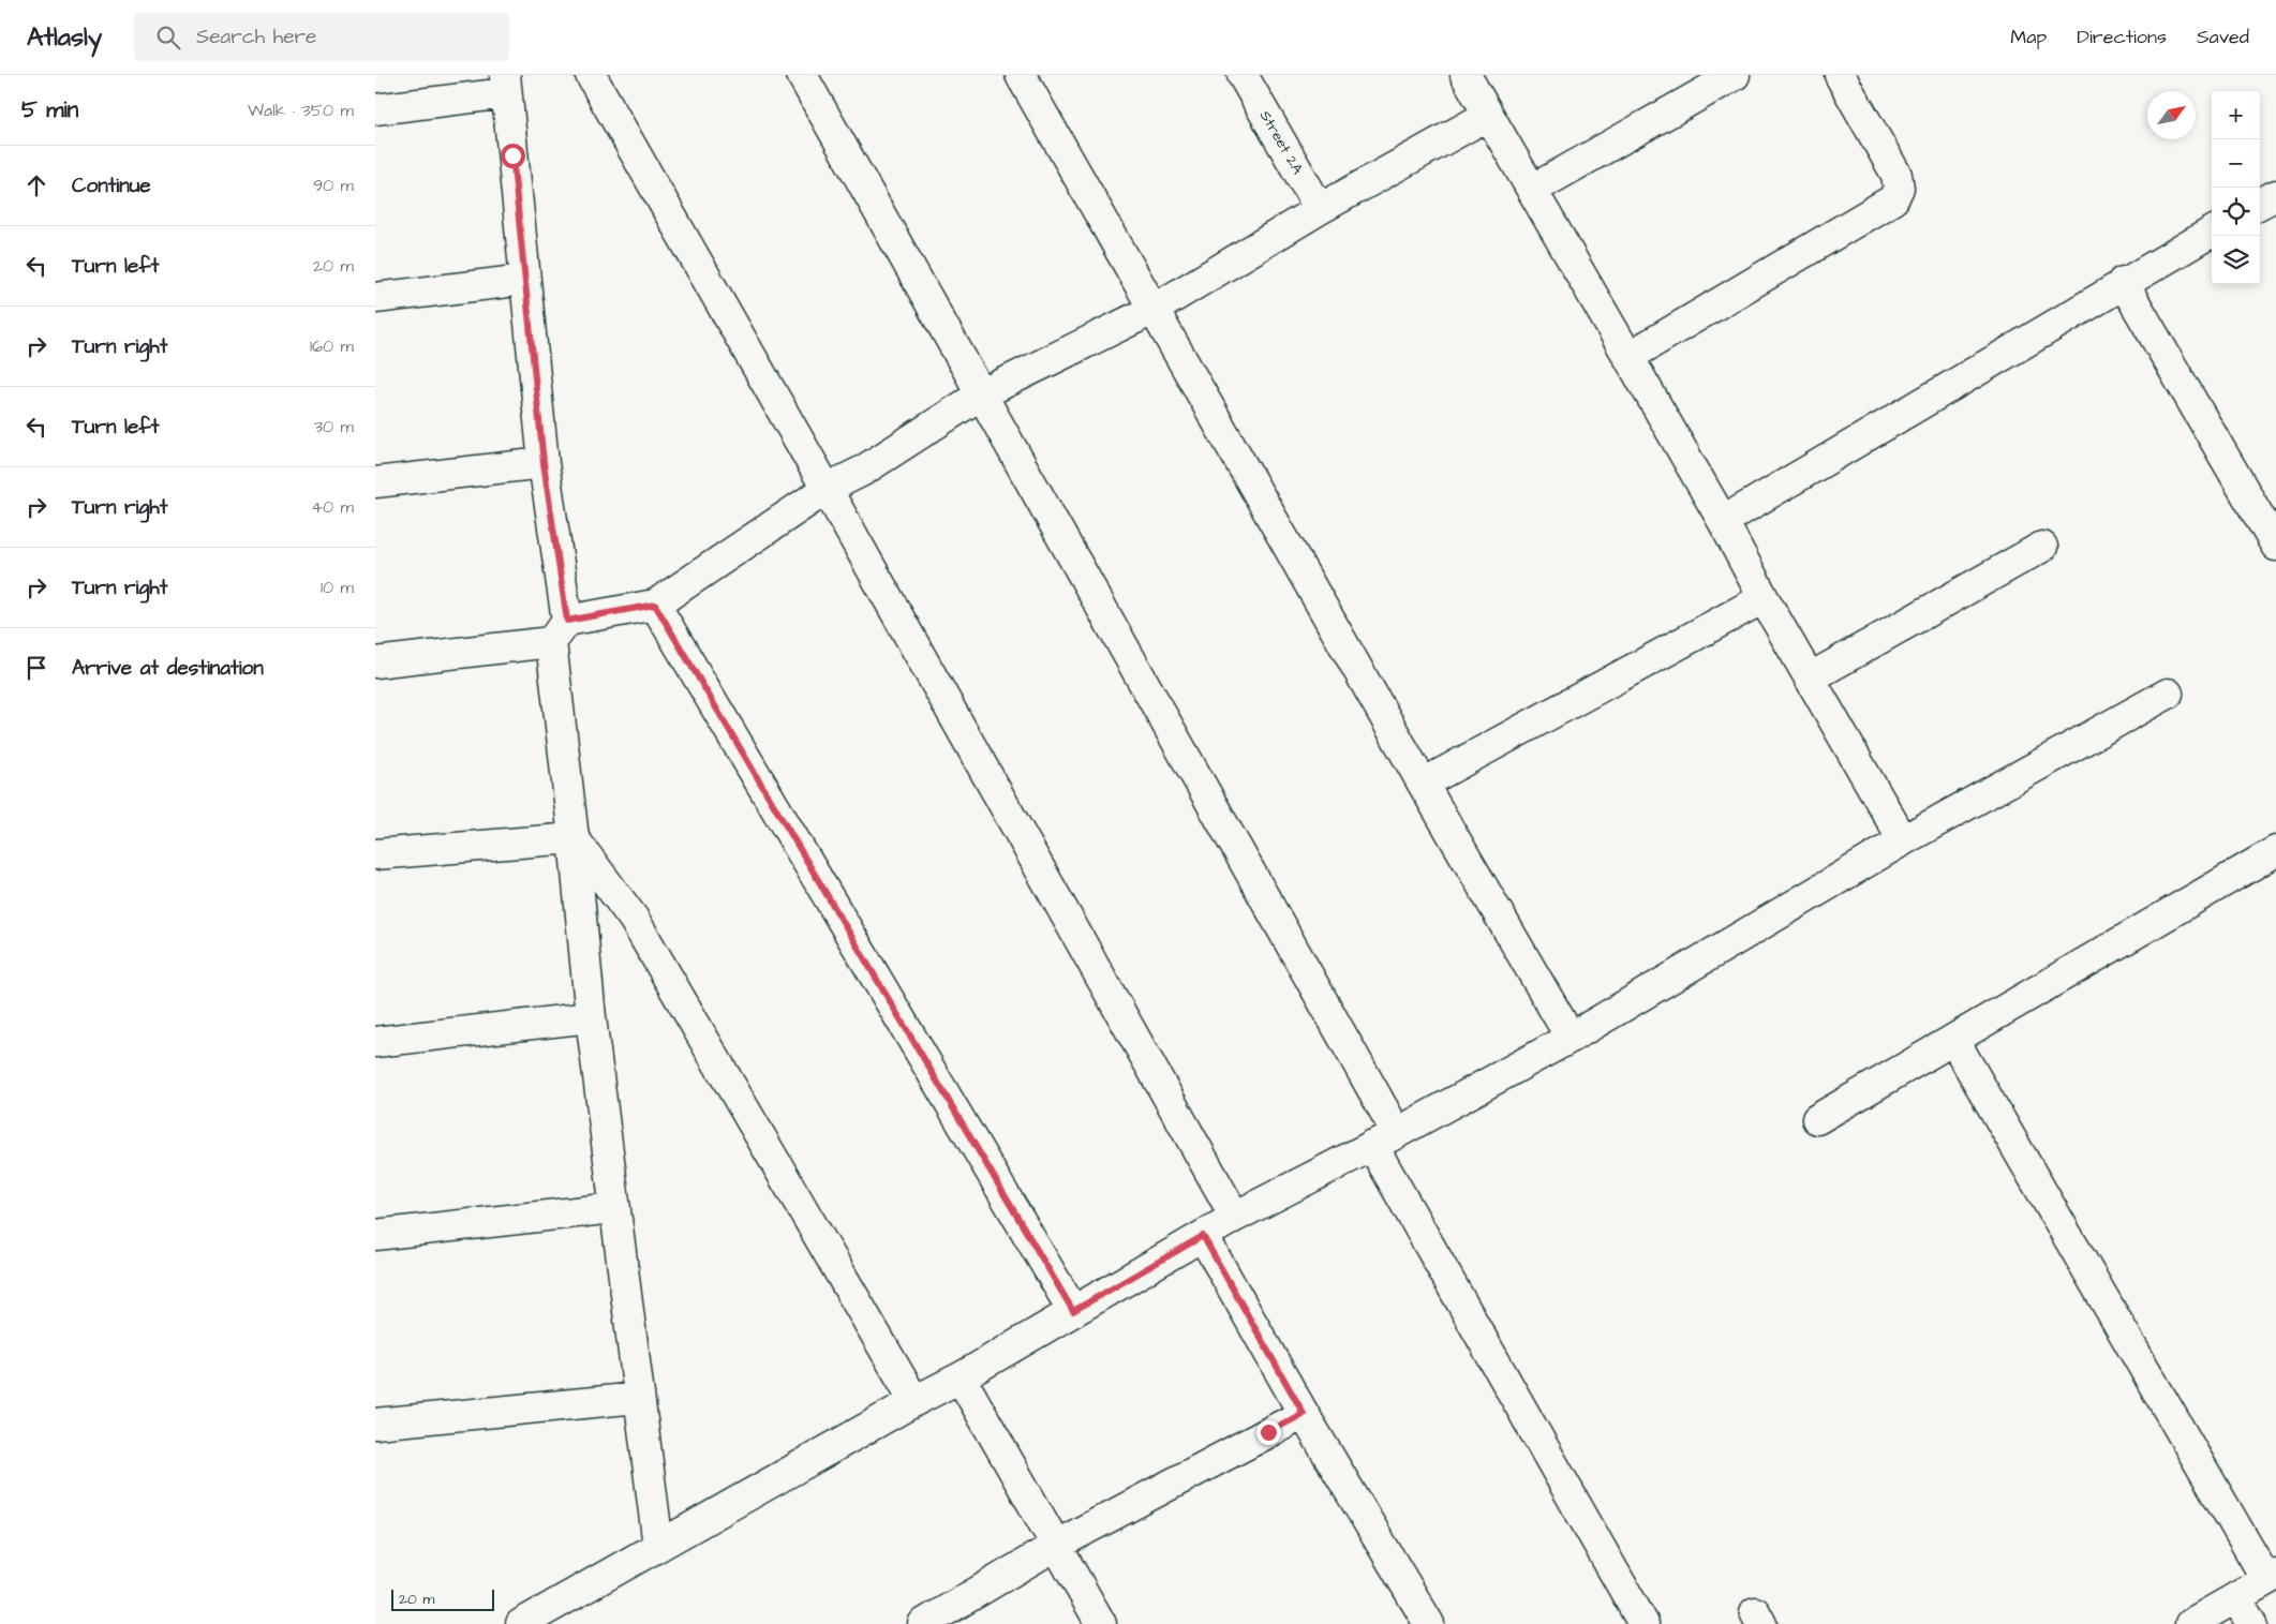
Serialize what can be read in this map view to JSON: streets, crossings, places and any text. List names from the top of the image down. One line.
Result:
{"streets":{"street":["Street 2A"]},"scale_bar":"20 m","north":"top right","page":{"header":"Atlasly","search":"Search here","nav":["Map","Directions","Saved"],"heading":["5 min","Walk · 350 m"],"map_buttons":["+","−"],"list":[["Continue","90 m"],["Turn left","20 m"],["Turn right","160 m"],["Turn left","30 m"],["Turn right","40 m"],["Turn right","10 m"],"Arrive at destination"],"scale":"20 m"}}
